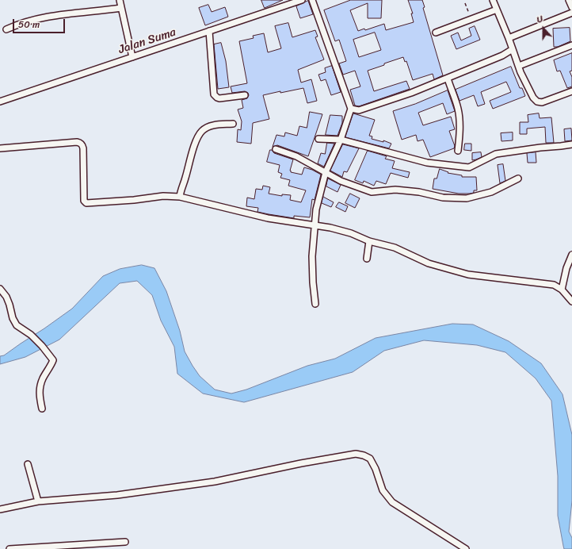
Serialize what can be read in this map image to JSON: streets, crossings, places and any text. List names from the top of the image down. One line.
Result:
{"streets":{"street":["Jalan Suma"]},"scale_bar":"50 m","north":"top"}
